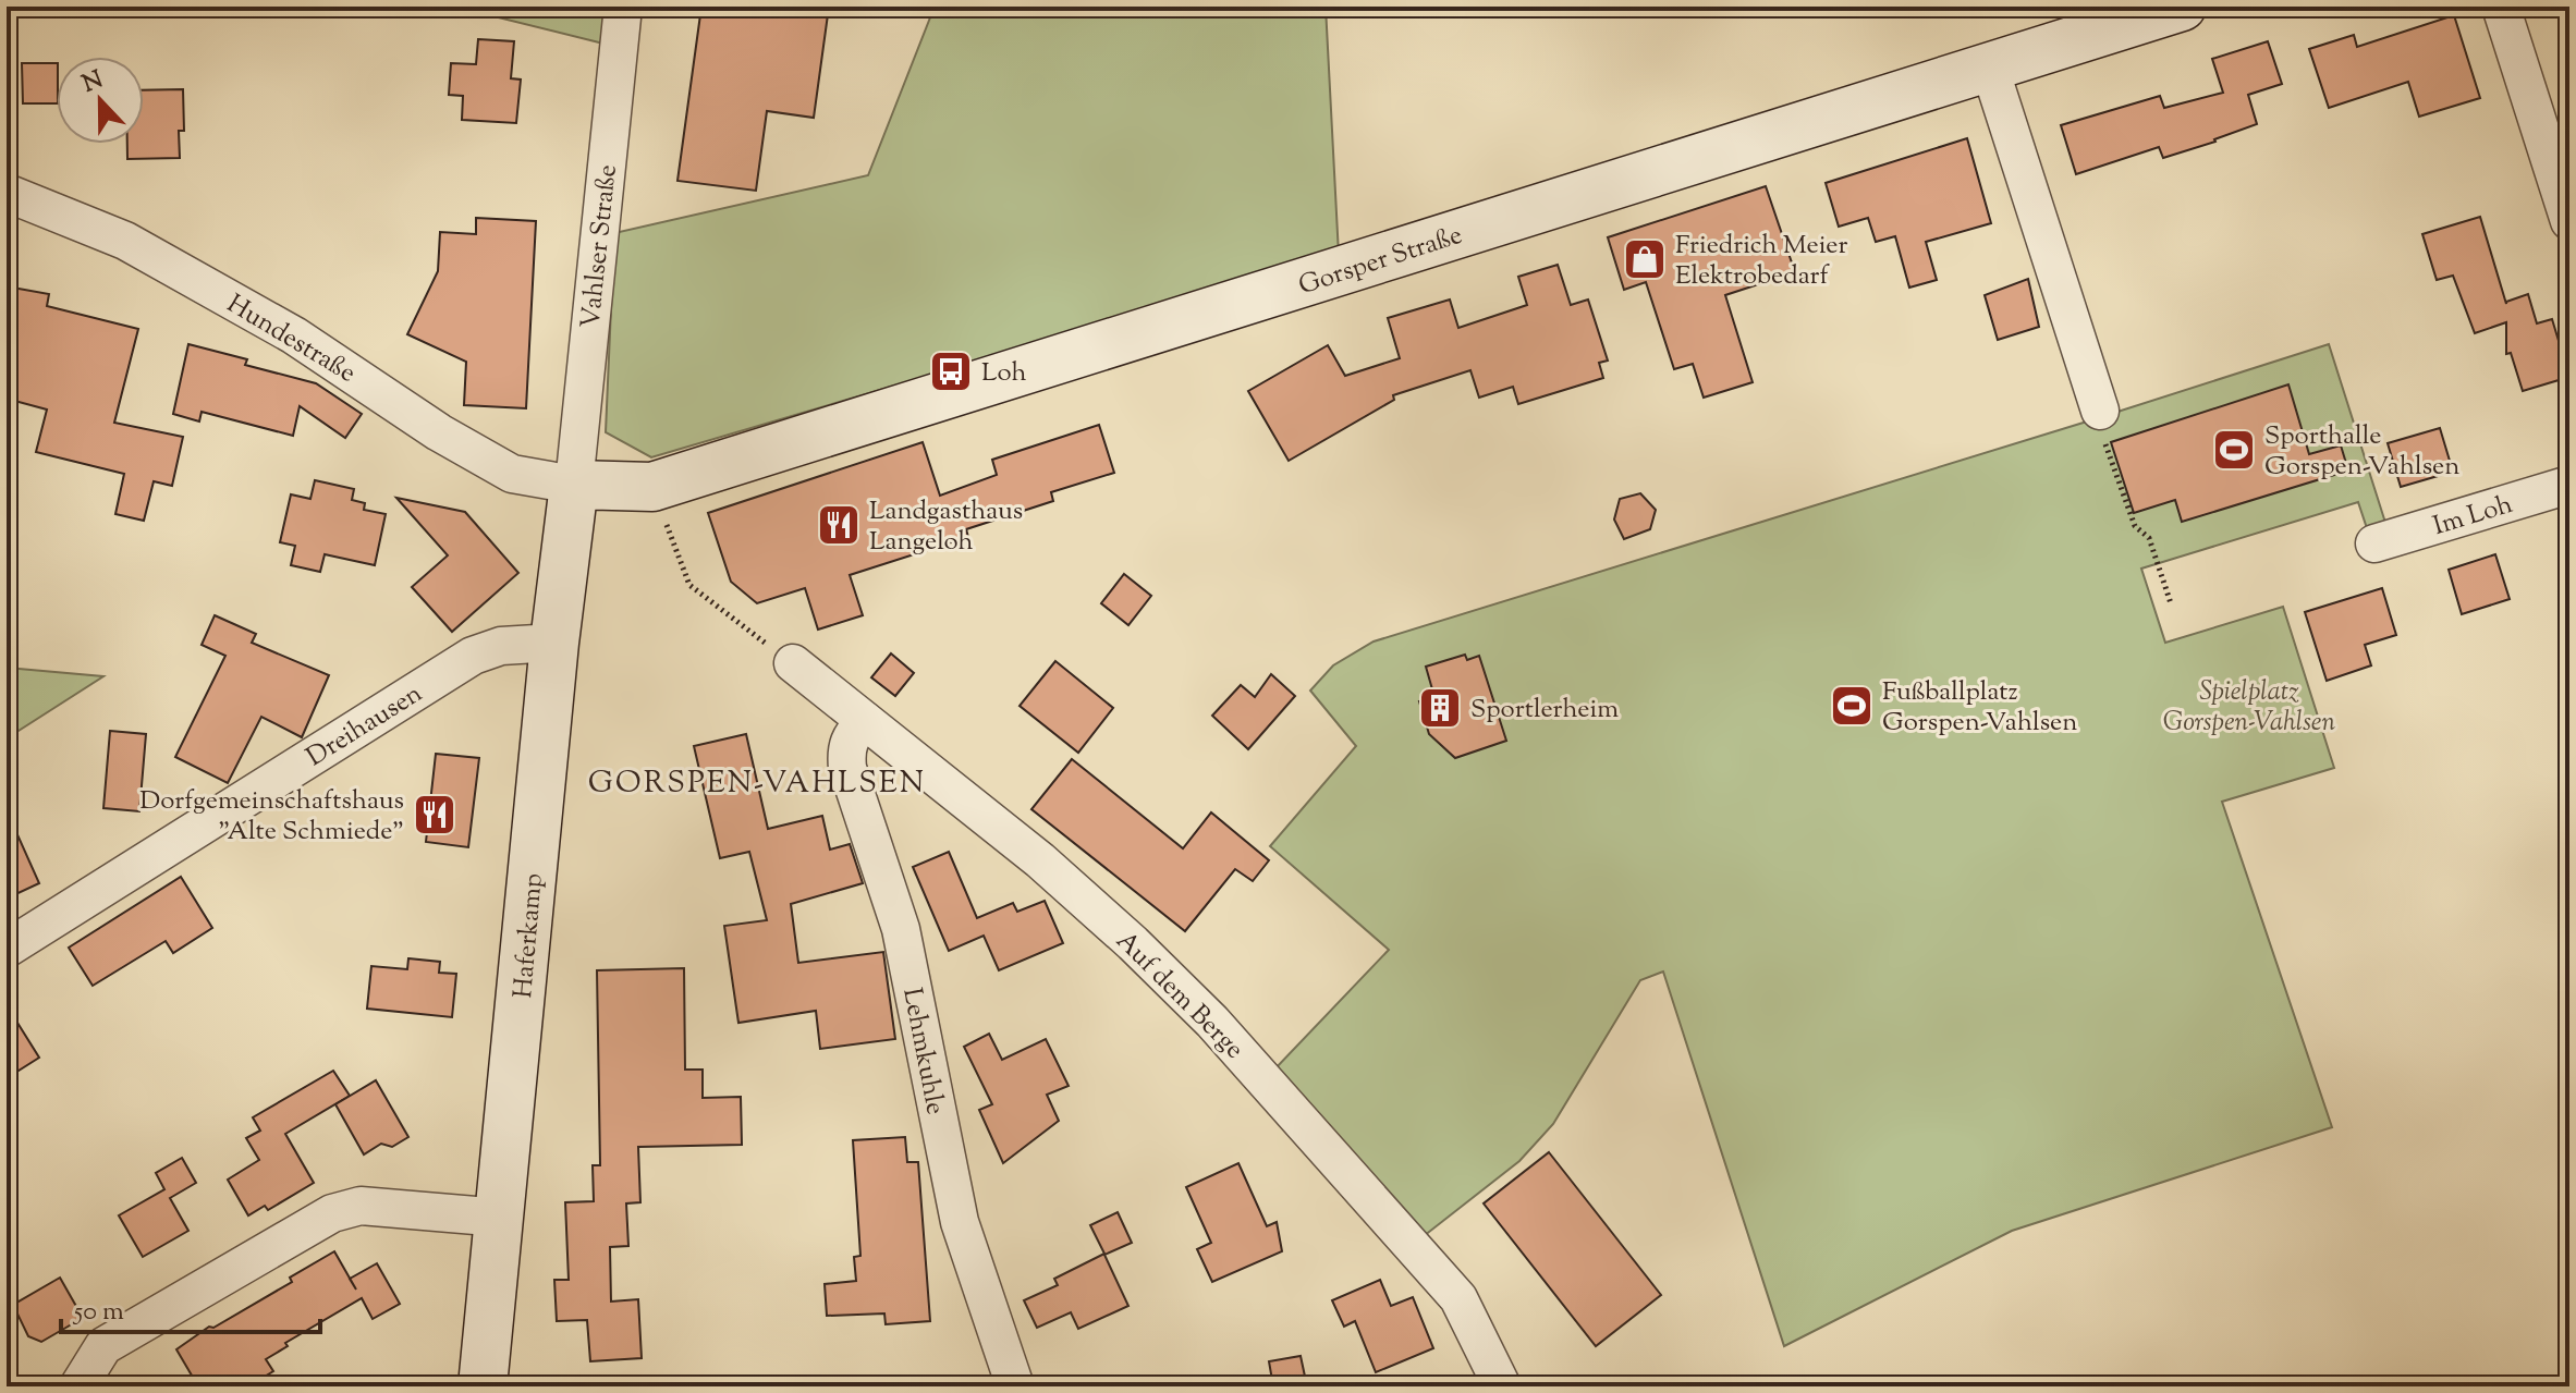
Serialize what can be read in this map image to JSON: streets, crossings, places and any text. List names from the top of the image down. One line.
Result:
{"streets":{"street":["Vahlser Straße","Gorsper Straße","Hundestraße","Im Loh","Dreihausen","Haferkamp","Auf dem Berge","Lehmkuhle"]},"crossings":[["Vahlser Straße","Gorsper Straße"],["Vahlser Straße","Hundestraße"],["Vahlser Straße","Haferkamp"],["Gorsper Straße","Hundestraße"],["Gorsper Straße","Haferkamp"],["Hundestraße","Haferkamp"],["Dreihausen","Haferkamp"],["Auf dem Berge","Lehmkuhle"]],"districts":["GORSPEN-VAHLSEN"],"parks":["Spielplatz Gorspen-Vahlsen"],"places":{"shop":["Friedrich Meier Elektrobedarf"],"bus stop":["Loh"],"sports":["Sporthalle Gorspen-Vahlsen","Fußballplatz Gorspen-Vahlsen"],"restaurant":["Landgasthaus Langeloh","Dorfgemeinschaftshaus \"Alte Schmiede\""],"building":["Sportlerheim"]},"scale_bar":"50 m","north":"top"}
